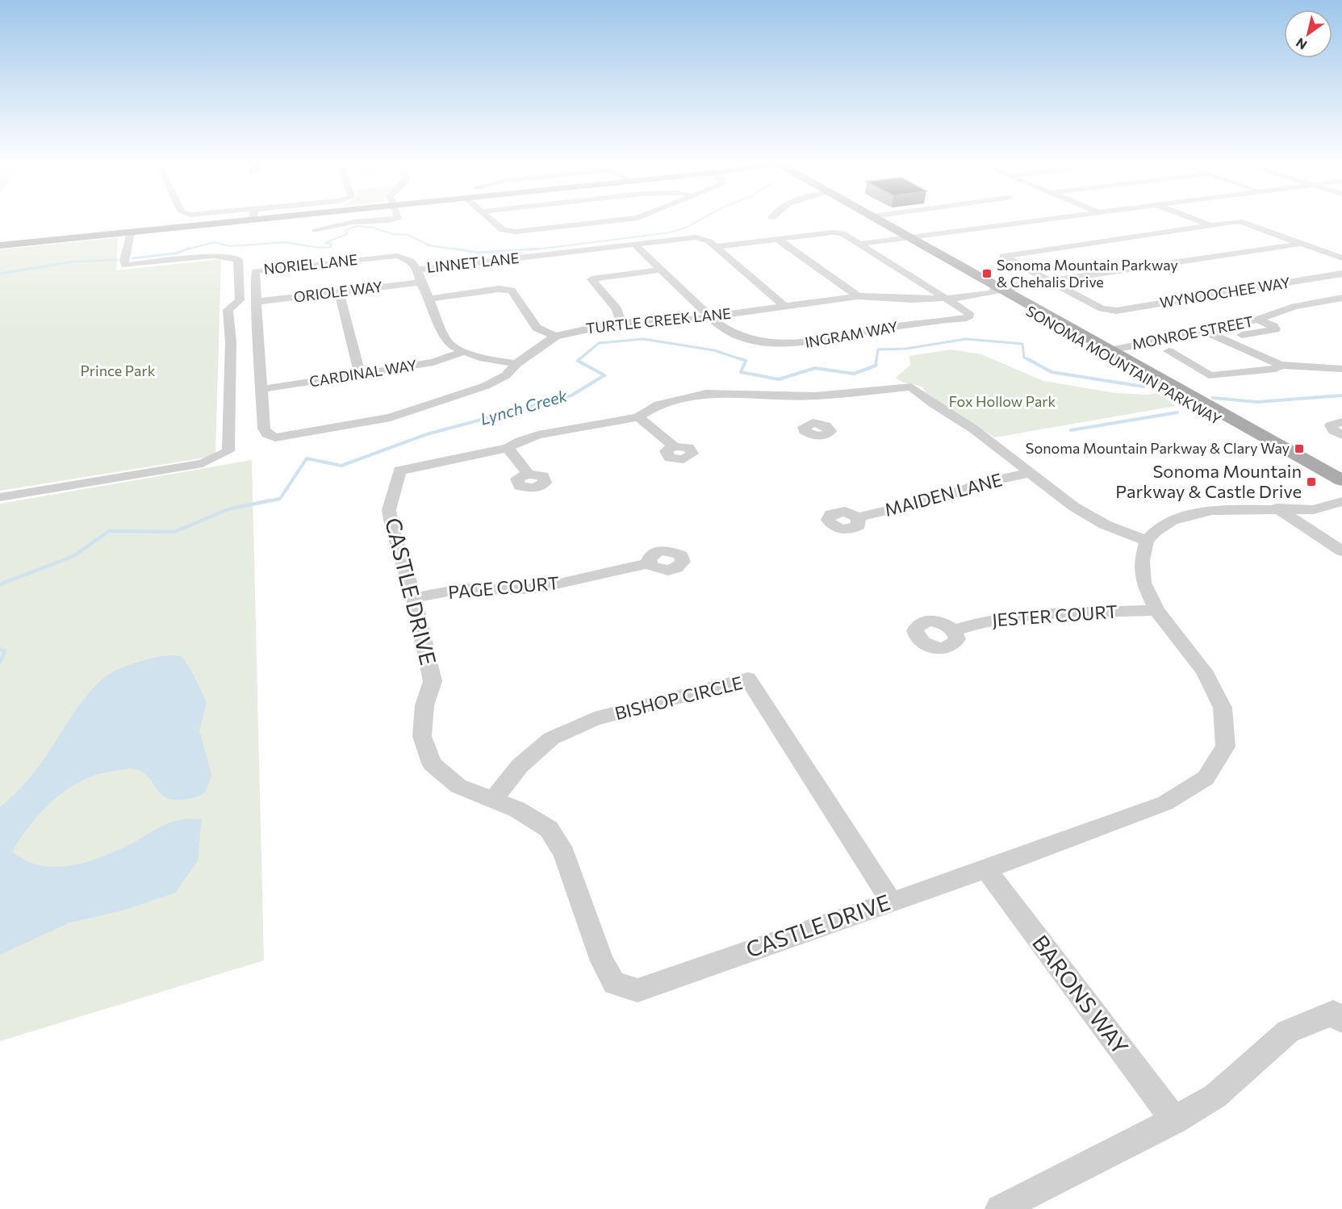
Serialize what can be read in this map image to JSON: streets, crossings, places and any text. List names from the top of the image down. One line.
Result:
{"streets":{"main road":["SONOMA MOUNTAIN PARKWAY"],"street":["LINNET LANE","NORIEL LANE","ORIOLE WAY","WYNOOCHEE WAY","TURTLE CREEK LANE","MONROE STREET","INGRAM WAY","CARDINAL WAY","MAIDEN LANE","PAGE COURT","CASTLE DRIVE","JESTER COURT","BISHOP CIRCLE","BARONS WAY"]},"crossings":[["LINNET LANE","NORIEL LANE"],["NORIEL LANE","ORIOLE WAY"],["NORIEL LANE","TURTLE CREEK LANE"],["NORIEL LANE","CARDINAL WAY"],["WYNOOCHEE WAY","TURTLE CREEK LANE"],["TURTLE CREEK LANE","INGRAM WAY"],["TURTLE CREEK LANE","SONOMA MOUNTAIN PARKWAY"],["TURTLE CREEK LANE","CARDINAL WAY"],["MONROE STREET","SONOMA MOUNTAIN PARKWAY"],["PAGE COURT","CASTLE DRIVE"],["CASTLE DRIVE","JESTER COURT"],["CASTLE DRIVE","BISHOP CIRCLE"],["CASTLE DRIVE","BARONS WAY"]],"water":["Lynch Creek"],"parks":["Prince Park","Fox Hollow Park"],"places":{"transit":["Sonoma Mountain Parkway & Chehalis Drive","Sonoma Mountain Parkway & Clary Way","Sonoma Mountain Parkway & Castle Drive"]},"north":"bottom left"}
